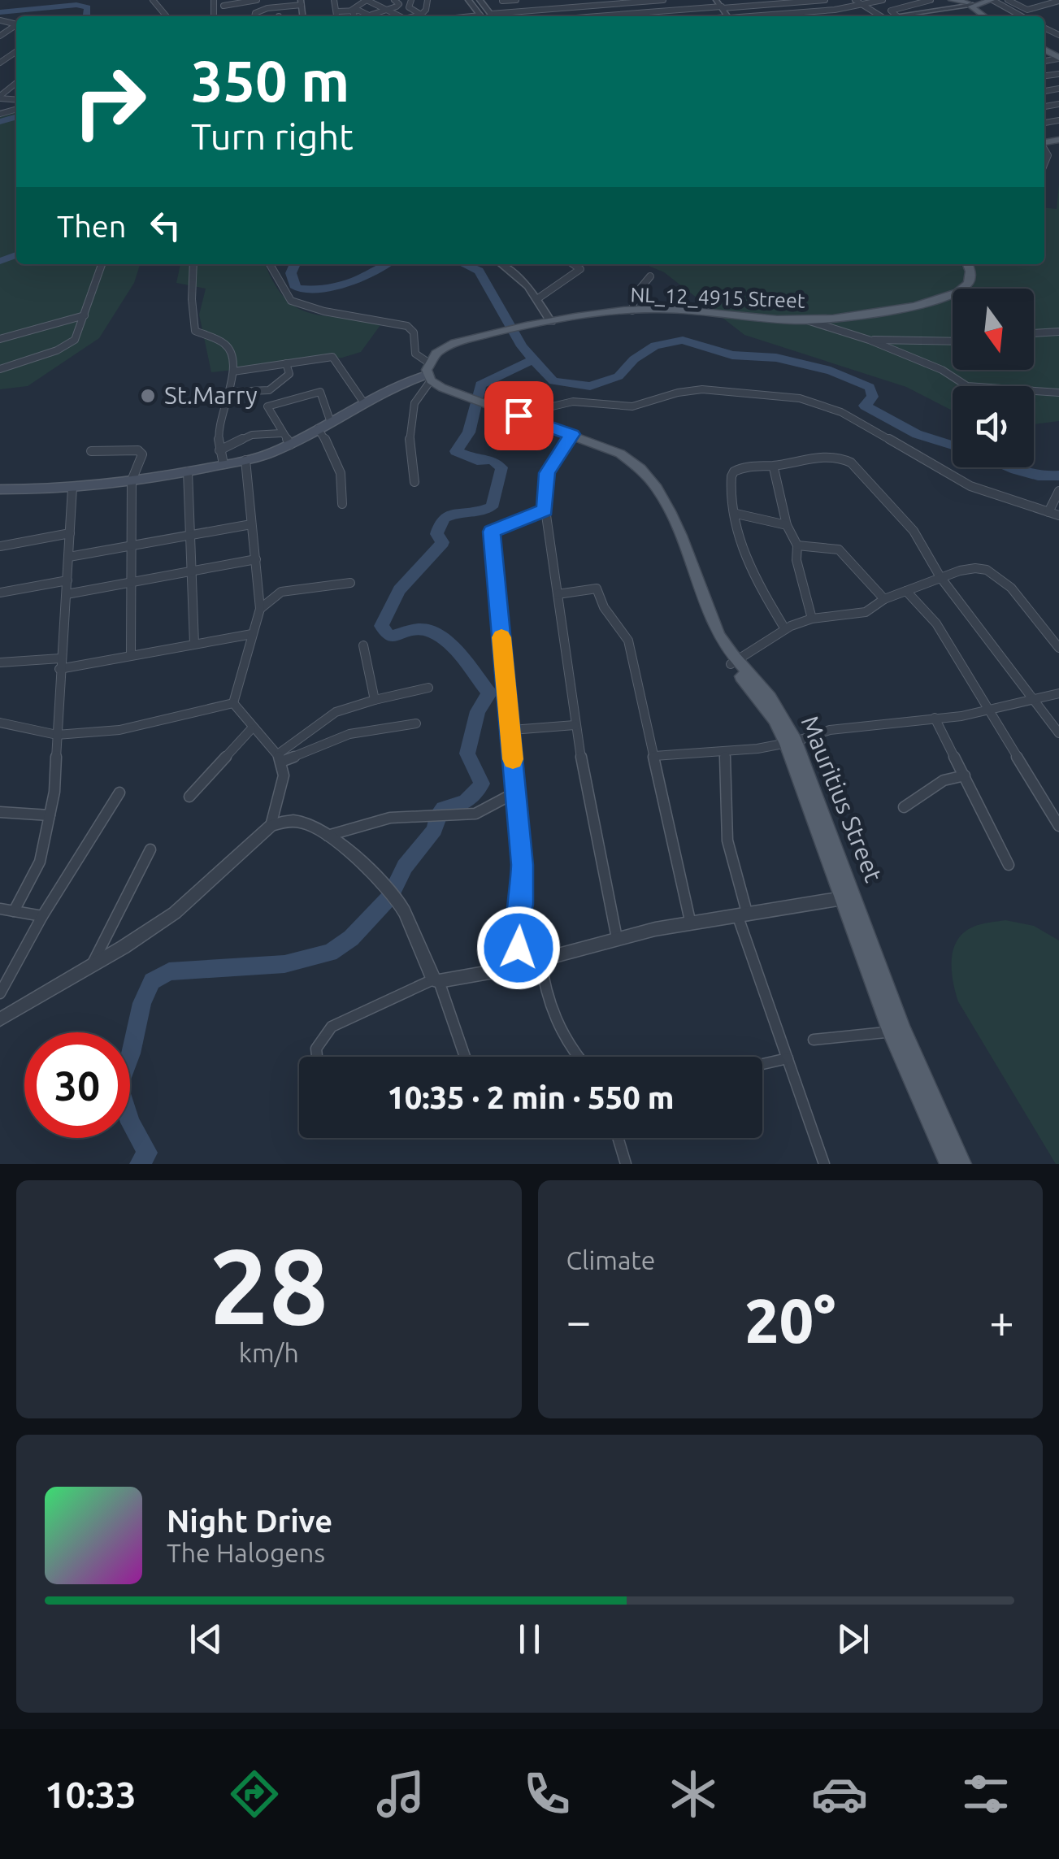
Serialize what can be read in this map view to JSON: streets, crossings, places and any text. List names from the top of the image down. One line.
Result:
{"streets":{"main road":["NL_12_4915 Street","Mauritius Street"]},"crossings":[["NL_12_4915 Street","Mauritius Street"]],"places":["St.Marry"],"north":"bottom","page":{"turn":["350 m","Turn right"],"then":"Then","limit":"30","trip":"10:35 · 2 min · 550 m","tile":[["28","km/h"],"Climate"],"heat":["−","20°","+"],"song":["Night Drive","The Halogens"],"tabs":"10:33"}}
